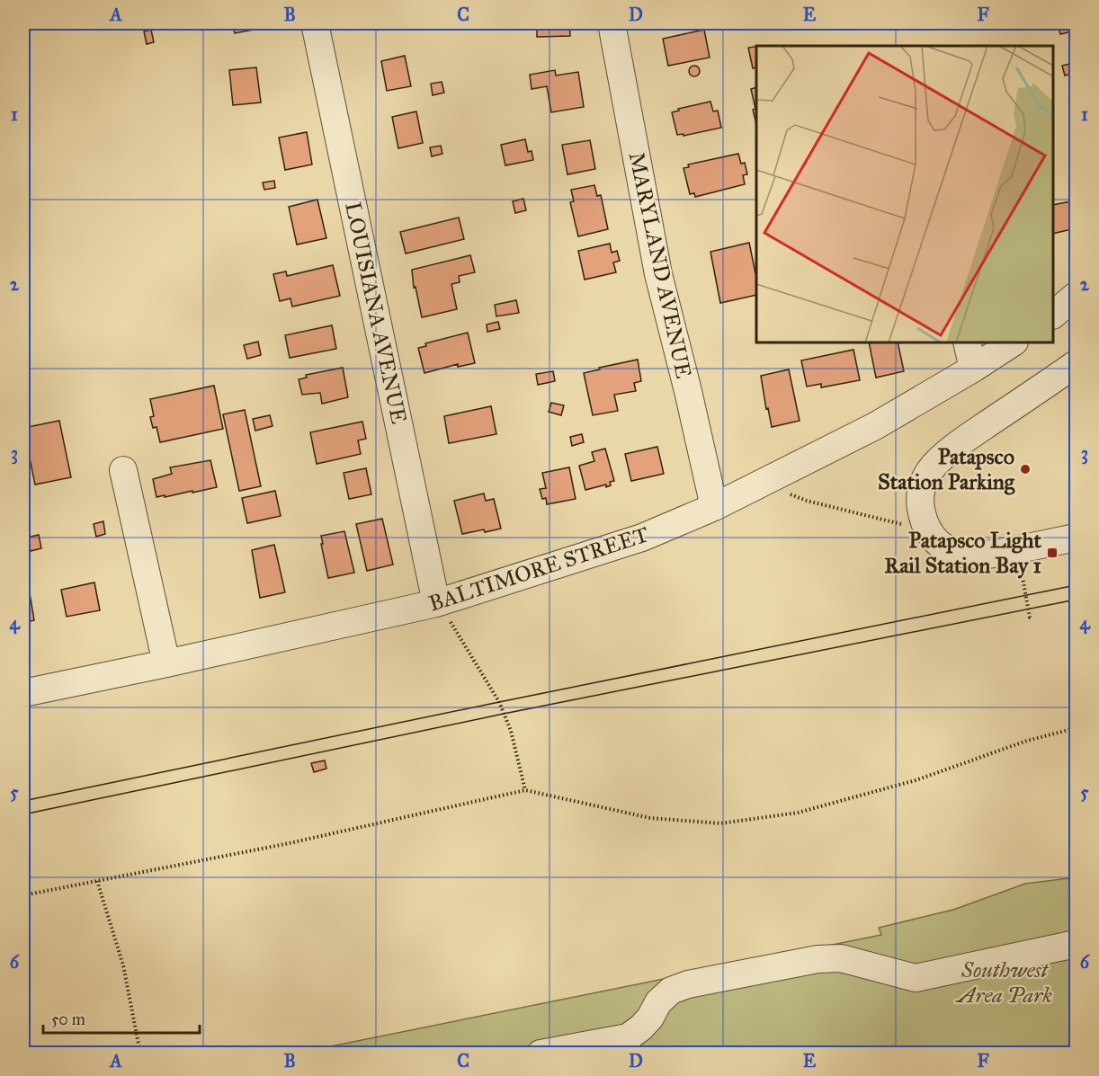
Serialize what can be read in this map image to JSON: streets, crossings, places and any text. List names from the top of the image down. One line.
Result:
{"streets":{"street":["MARYLAND AVENUE","LOUISIANA AVENUE","BALTIMORE STREET"]},"crossings":[["MARYLAND AVENUE","BALTIMORE STREET"],["LOUISIANA AVENUE","BALTIMORE STREET"]],"parks":["Southwest Area Park"],"places":{"other":["Patapsco Station Parking"],"transit":["Patapsco Light Rail Station Bay 1"]},"scale_bar":"50 m","grid":{"columns":["A","B","C","D","E","F"],"rows":["1","2","3","4","5","6"]}}
